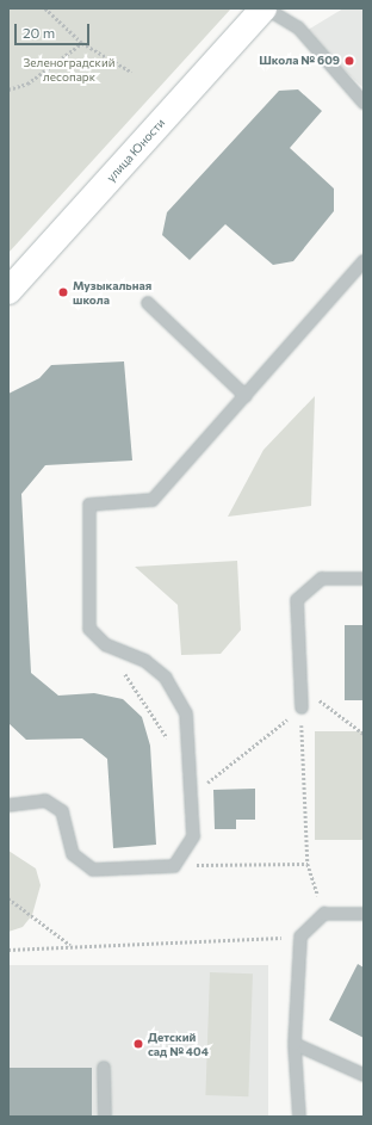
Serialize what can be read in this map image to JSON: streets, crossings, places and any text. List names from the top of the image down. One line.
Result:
{"streets":{"street":["улица Юности"]},"parks":["Зеленоградский лесопарк"],"places":["Школа № 609","Музыкальная школа","Детский сад № 404"],"scale_bar":"20 m"}
